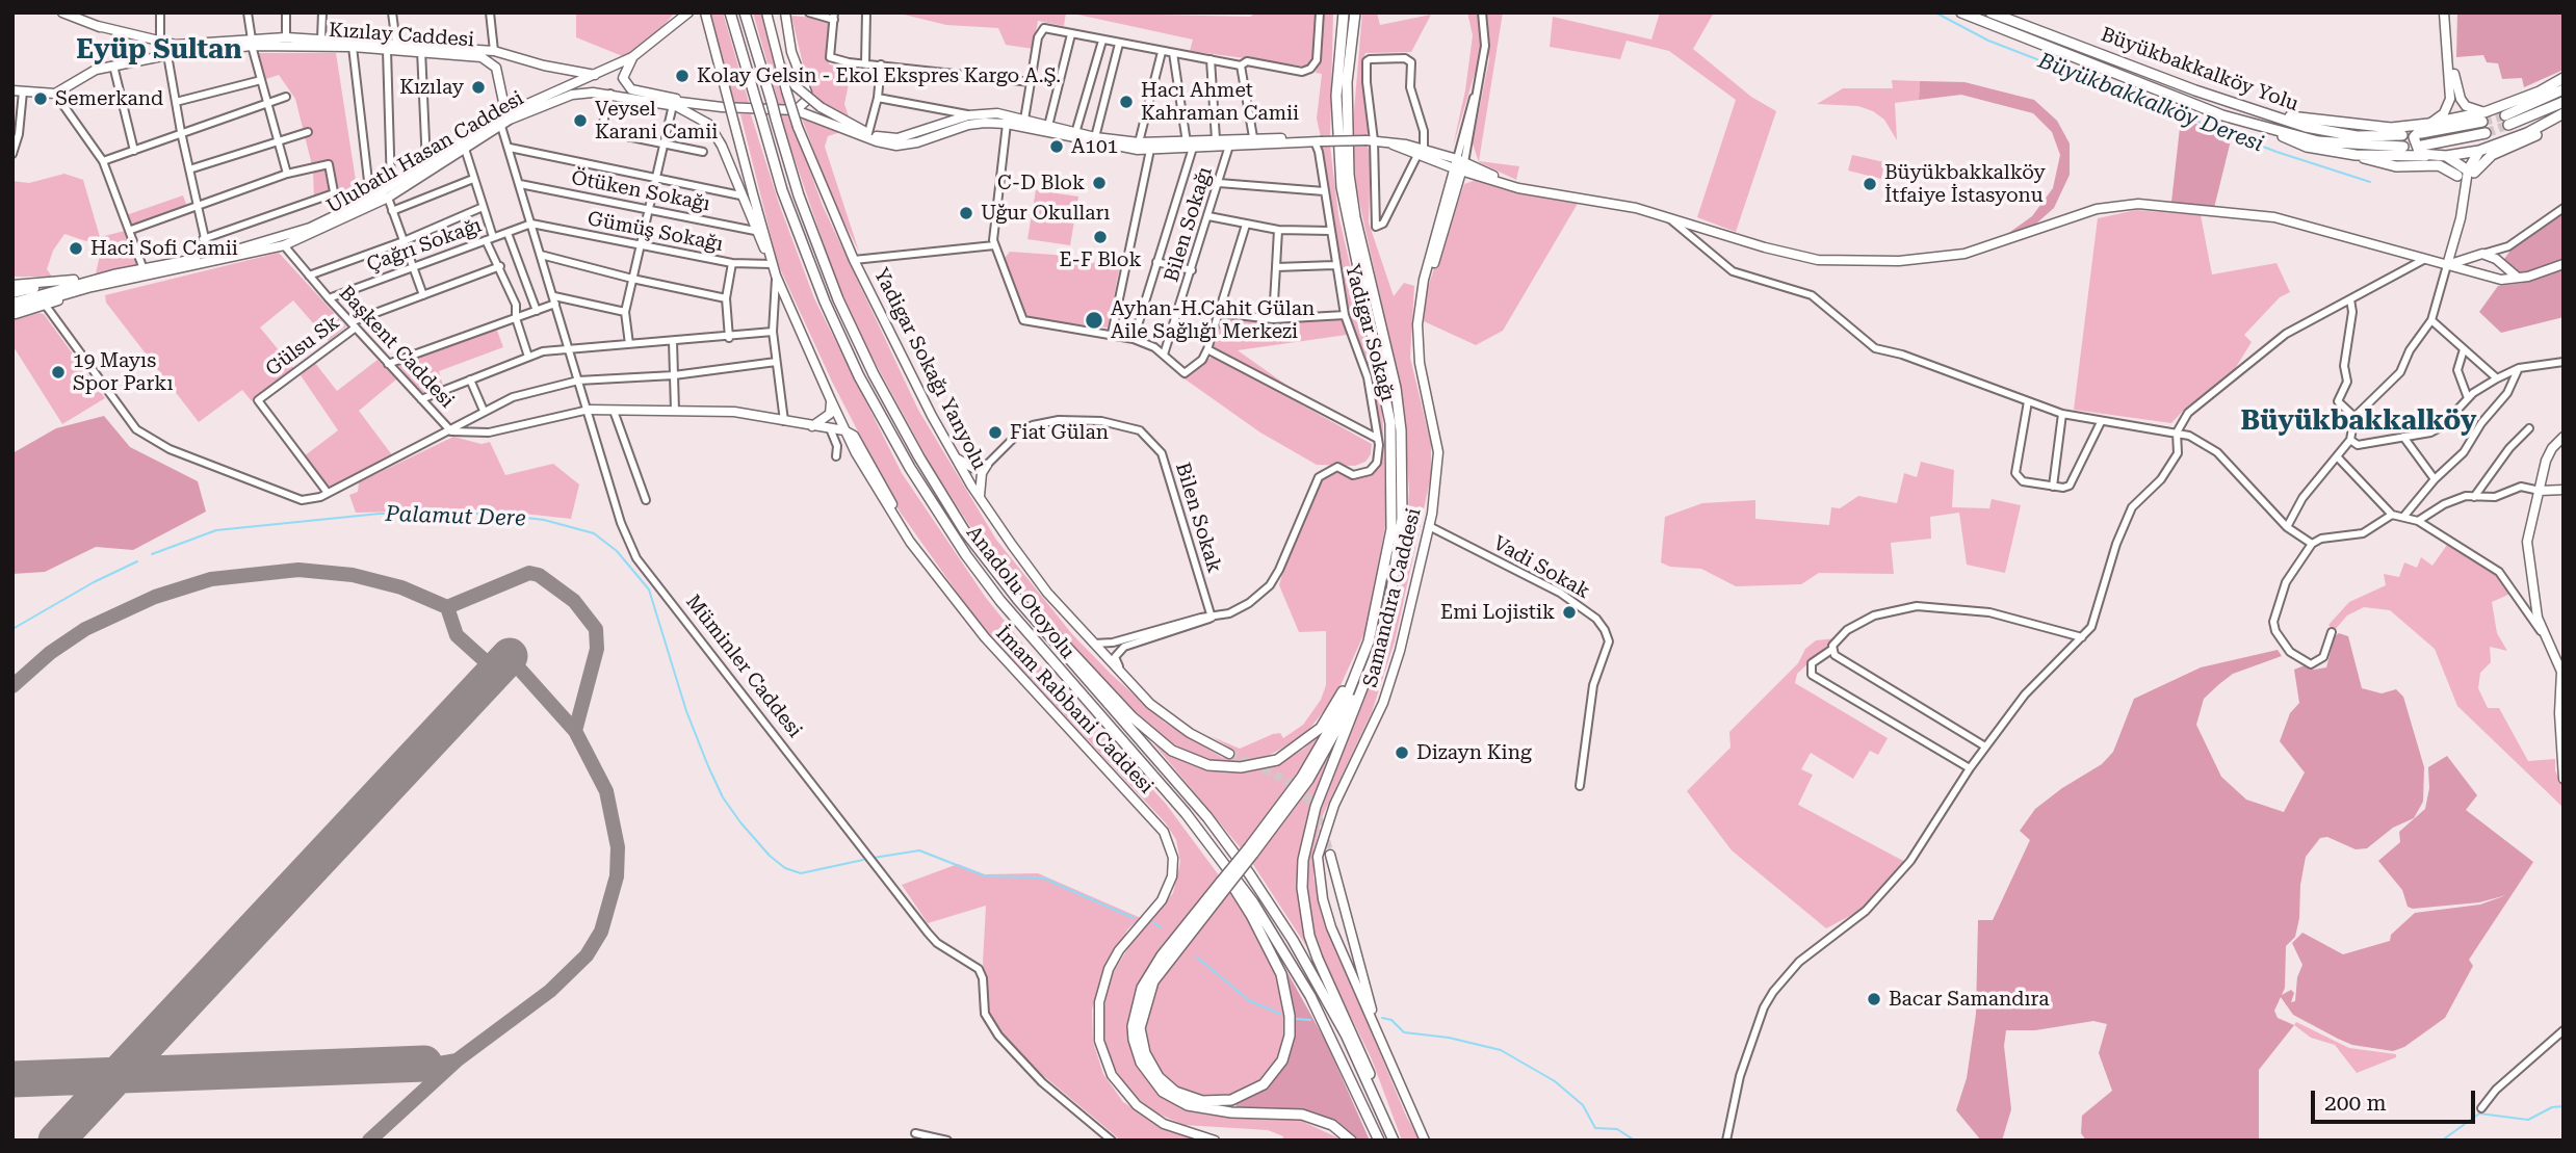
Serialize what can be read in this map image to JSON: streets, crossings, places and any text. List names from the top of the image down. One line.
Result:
{"streets":{"highway":["Büyükbakkalköy Yolu","Anadolu Otoyolu"],"main road":["Kızılay Caddesi","Ulubatlı Hasan Caddesi","Yadigar Sokağı Yanyolu","Samandıra Caddesi","İmam Rabbani Caddesi"],"street":["Ötüken Sokağı","Bilen Sokağı","Gümüş Sokağı","Çağrı Sokağı","Yadigar Sokağı","Gülsu Sk","Başkent Caddesi","Bilen Sokak","Vadi Sokak","Müminler Caddesi"]},"crossings":[["Kızılay Caddesi","Ulubatlı Hasan Caddesi"],["Kızılay Caddesi","Müminler Caddesi"],["Ulubatlı Hasan Caddesi","Başkent Caddesi"],["Ulubatlı Hasan Caddesi","Müminler Caddesi"],["Ötüken Sokağı","Müminler Caddesi"],["Gümüş Sokağı","Çağrı Sokağı"],["Gümüş Sokağı","Müminler Caddesi"],["Çağrı Sokağı","Başkent Caddesi"],["Çağrı Sokağı","Müminler Caddesi"],["Yadigar Sokağı","Yadigar Sokağı Yanyolu"],["Yadigar Sokağı","Bilen Sokak"],["Gülsu Sk","Başkent Caddesi"],["Başkent Caddesi","Müminler Caddesi"],["Vadi Sokak","Samandıra Caddesi"]],"districts":["Eyüp Sultan","Büyükbakkalköy"],"water":["Büyükbakkalköy Deresi","Palamut Dere"],"places":["Kolay Gelsin - Ekol Ekspres Kargo A.Ş.","Kızılay","Semerkand","Hacı Ahmet Kahraman Camii","Veysel Karani Camii","A101","C-D Blok","Büyükbakkalköy İtfaiye İstasyonu","Uğur Okulları","E-F Blok","Haci Sofi Camii","Ayhan-H.Cahit Gülan Aile Sağlığı Merkezi","19 Mayıs Spor Parkı","Fiat Gülan","Emi Lojistik","Dizayn King","Bacar Samandıra"],"scale_bar":"200 m"}
